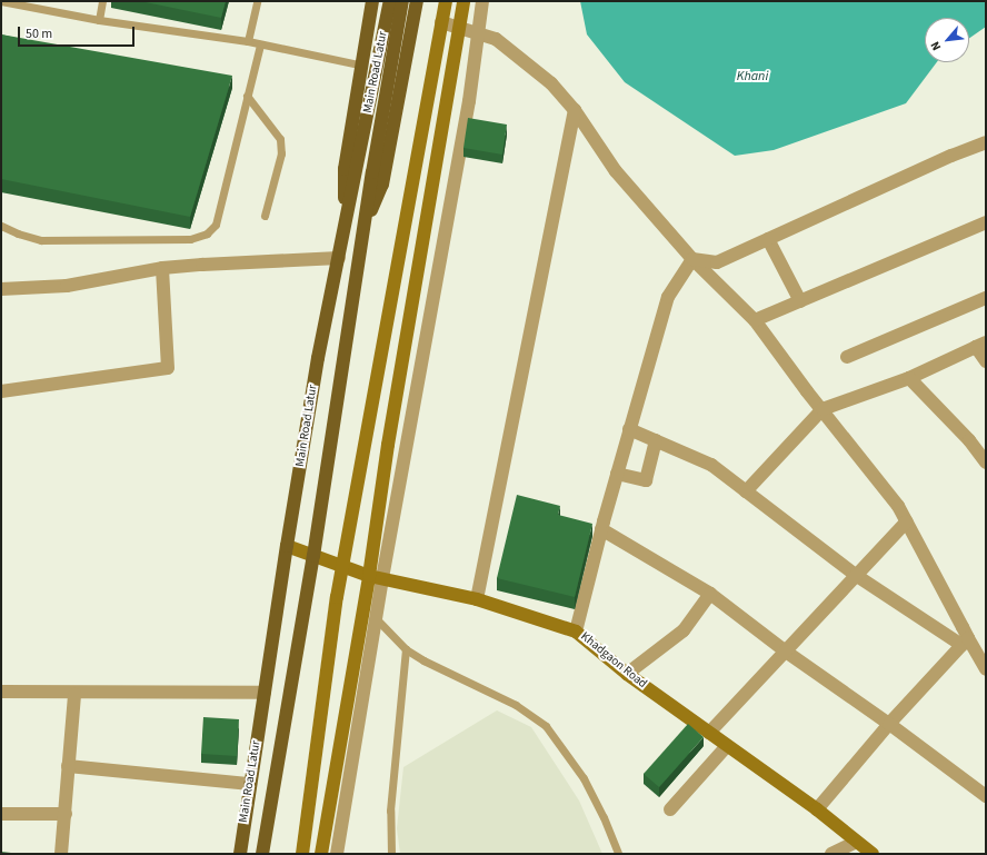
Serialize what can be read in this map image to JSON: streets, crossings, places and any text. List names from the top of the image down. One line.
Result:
{"streets":{"main road":["Main Road Latur"],"street":["Khadgaon Road"]},"crossings":[["Main Road Latur","Khadgaon Road"]],"water":["Khani"],"scale_bar":"50 m","north":"bottom left"}
